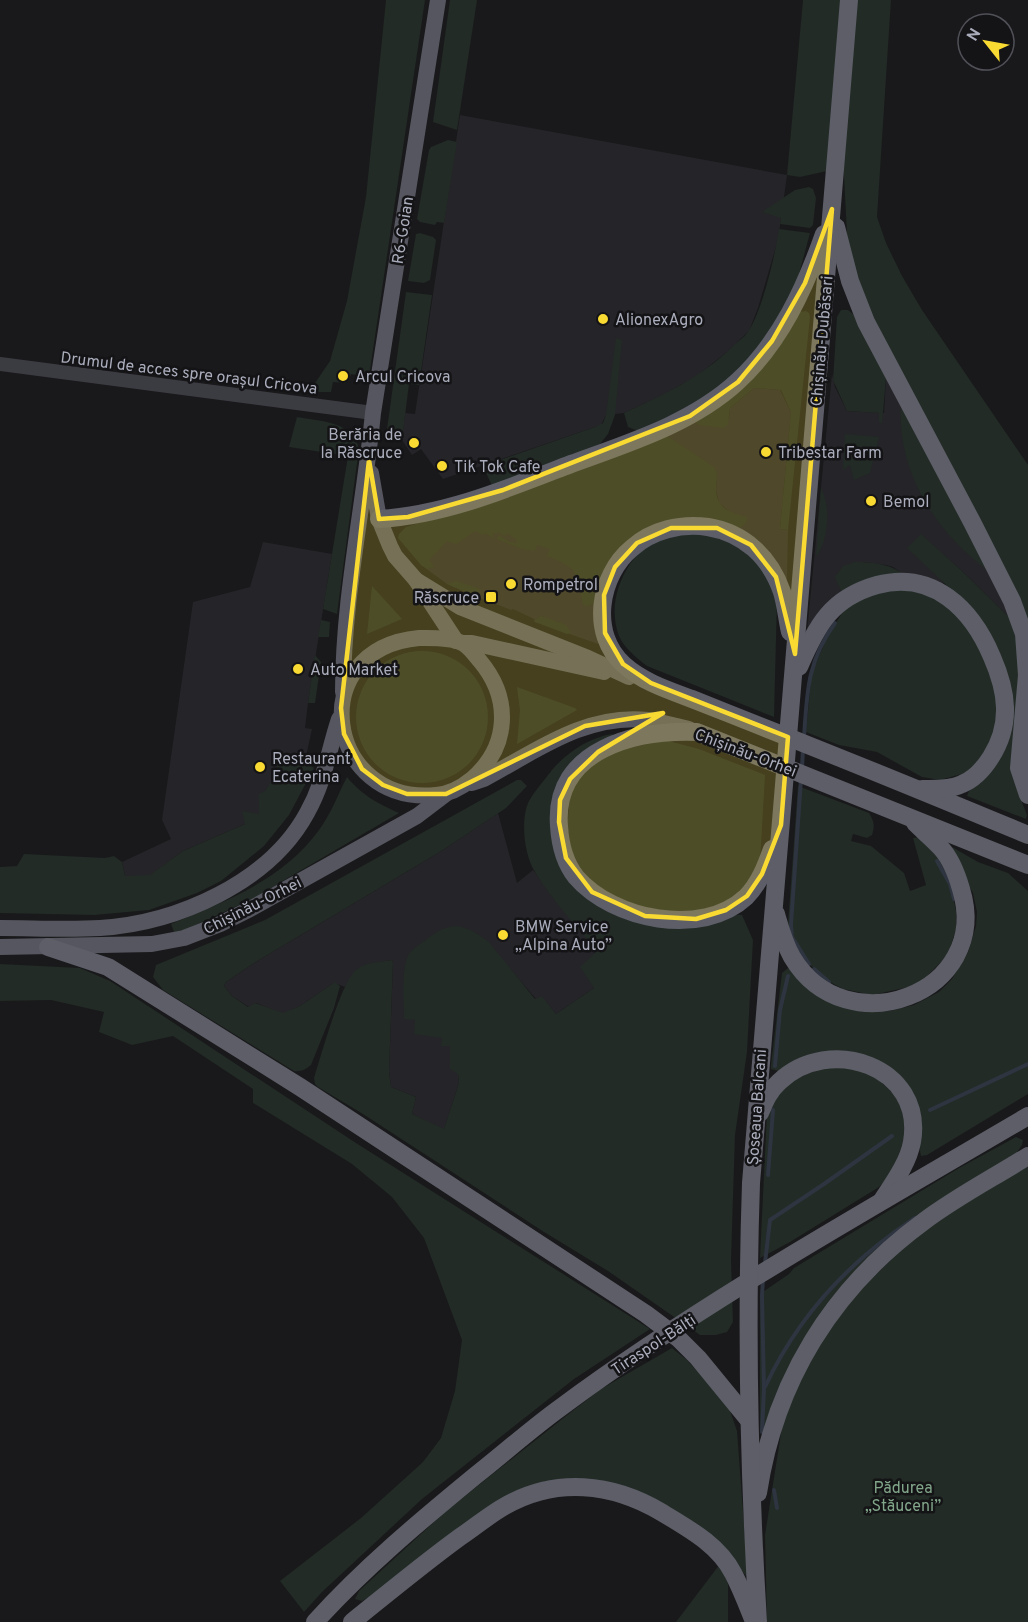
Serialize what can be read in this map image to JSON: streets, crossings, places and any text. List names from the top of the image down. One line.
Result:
{"streets":{"highway":["Chișinău-Dubăsari","Chișinău-Orhei","Șoseaua Balcani","Tiraspol-Bălți"],"main road":["R6-Goian"],"street":["Drumul de acces spre orașul Cricova"]},"crossings":[["R6-Goian","Drumul de acces spre orașul Cricova"],["R6-Goian","Chișinău-Orhei"],["Chișinău-Dubăsari","Șoseaua Balcani"]],"parks":["Pădurea „Stăuceni”"],"places":{"other":["AlionexAgro","Arcul Cricova","Berăria de la Răscruce","Tribestar Farm","Tik Tok Cafe","Bemol","Rompetrol","Auto Market","Restaurant Ecaterina","BMW Service „Alpina Auto”"],"transit":["Răscruce"]},"north":"top left"}
